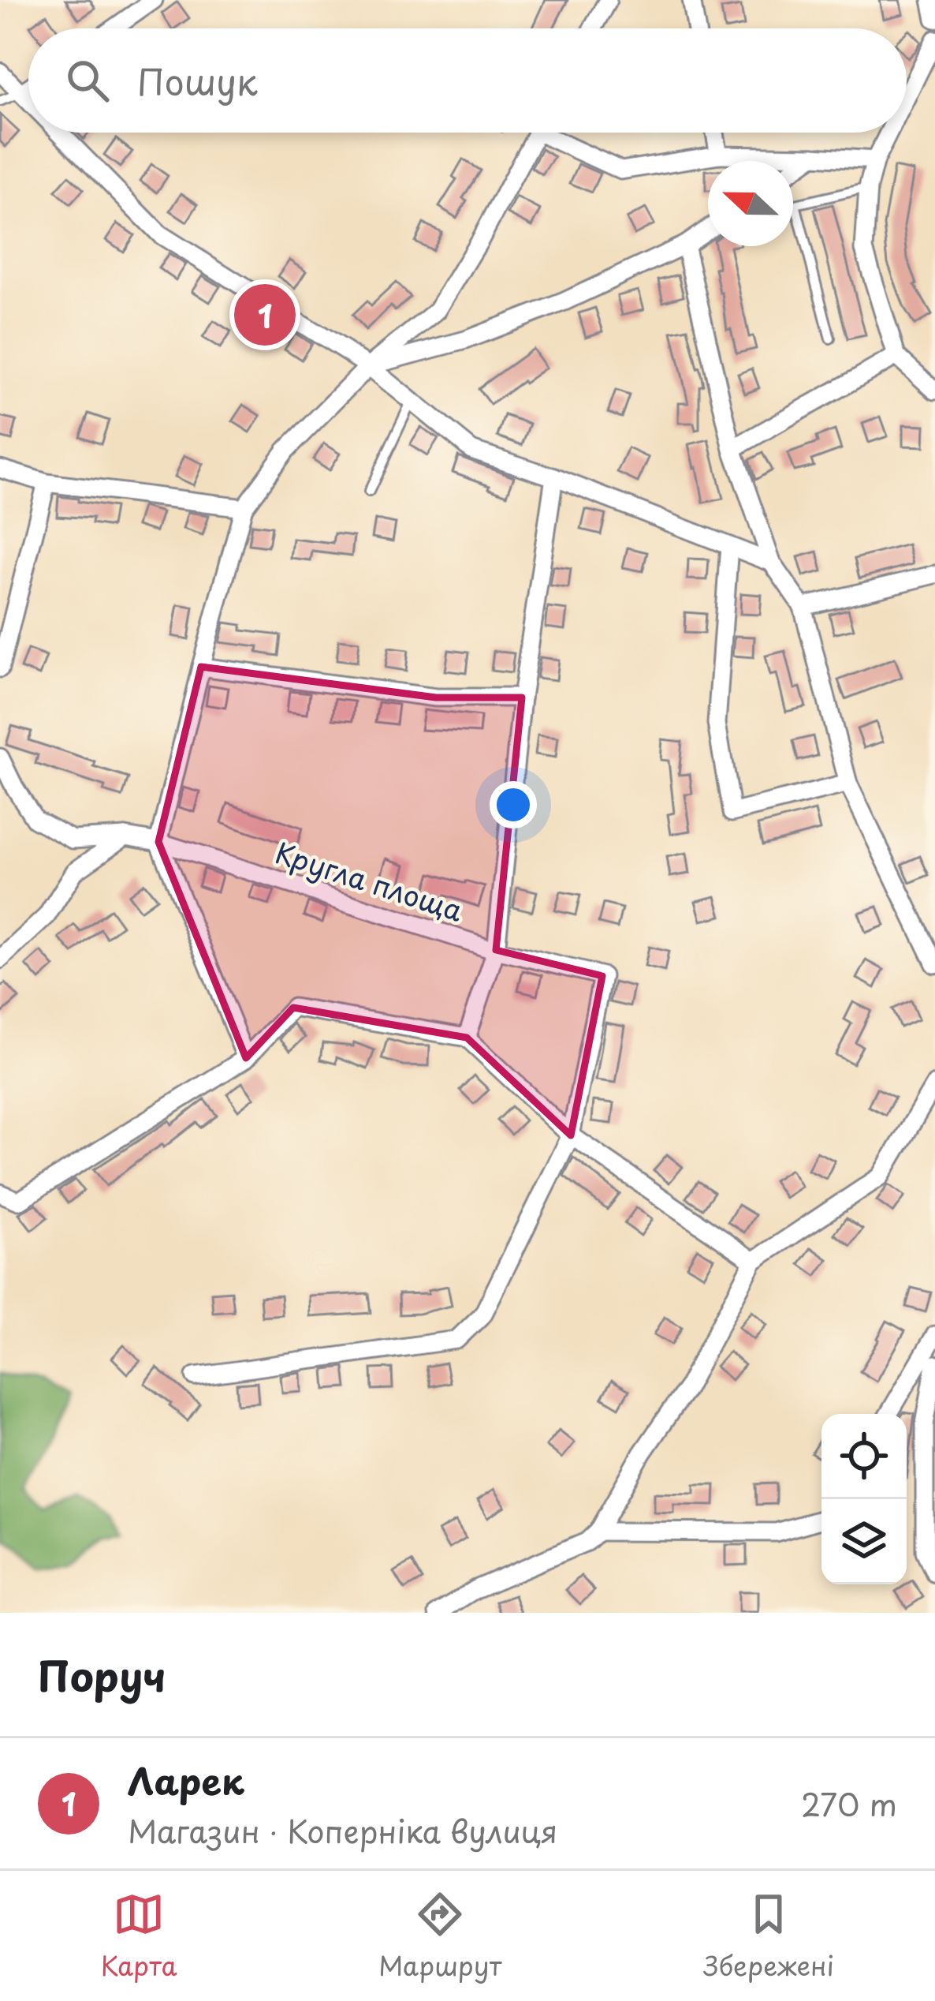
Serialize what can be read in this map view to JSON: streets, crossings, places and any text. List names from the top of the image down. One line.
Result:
{"streets":{"street":["Кругла площа"]},"north":"left","page":{"search":"Пошук","pins":"1","heading":"Поруч","list":[{"mark":"1","name":"Ларек","note":"Магазин · Коперніка вулиця","value":"270 m"}],"nav":["Карта","Маршрут","Збережені"]}}
